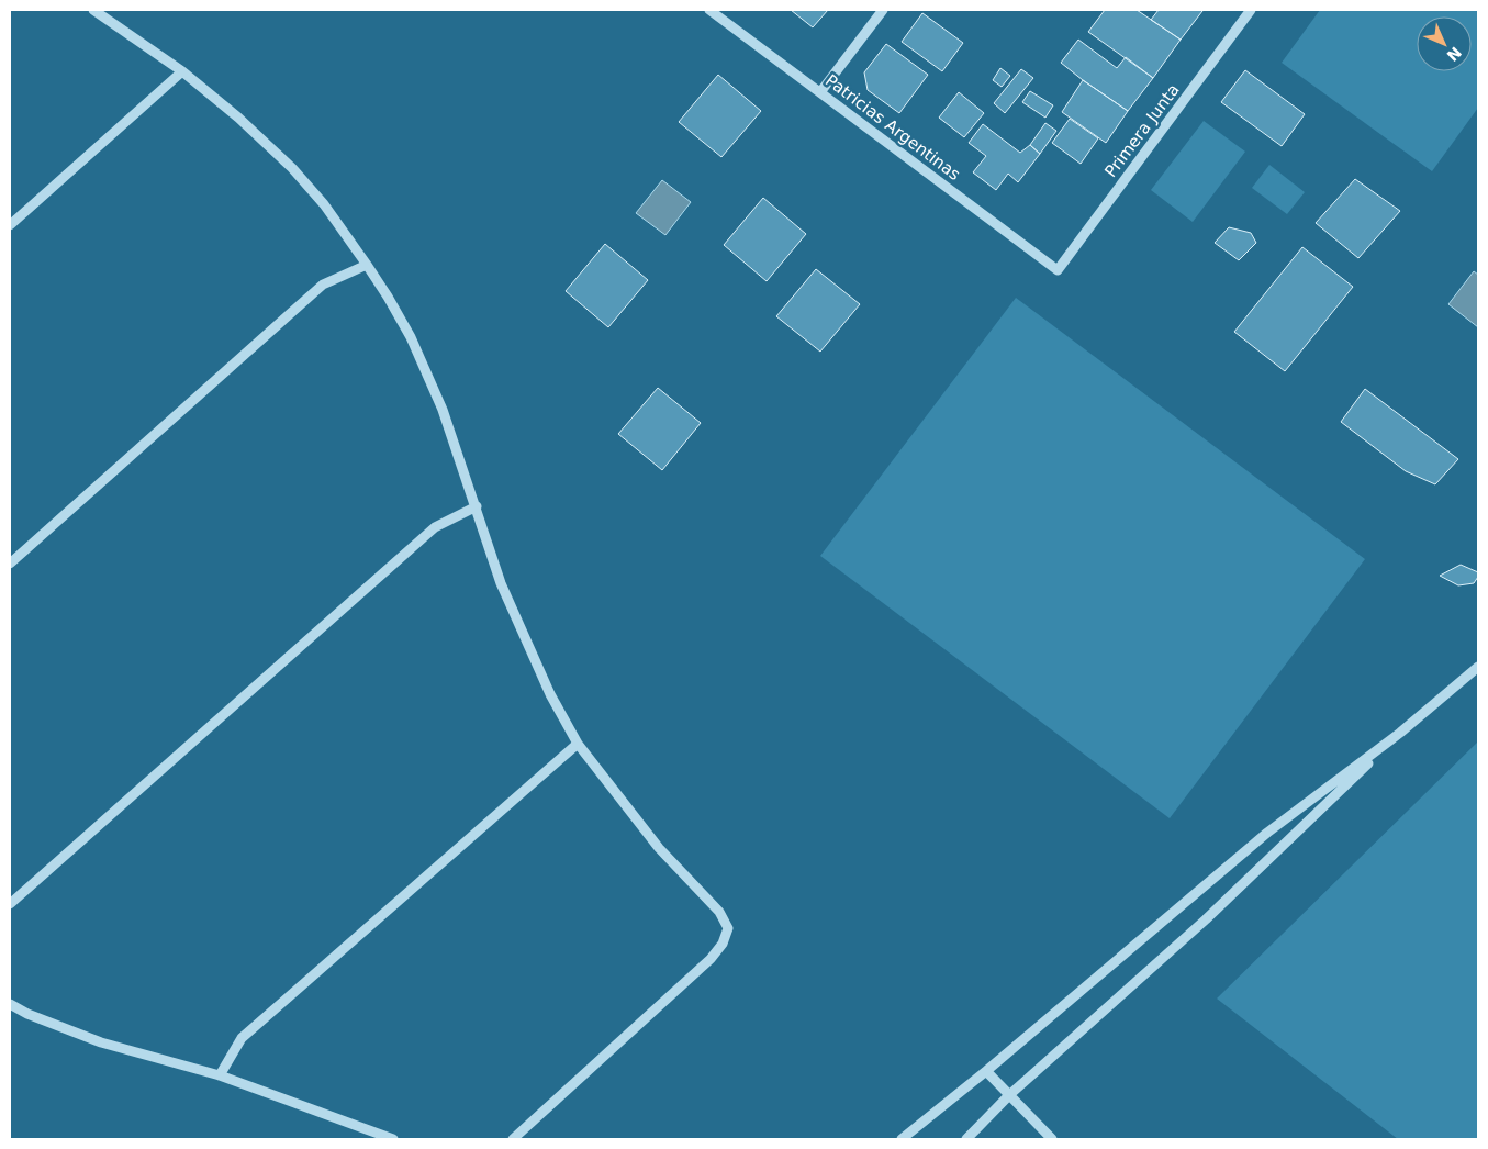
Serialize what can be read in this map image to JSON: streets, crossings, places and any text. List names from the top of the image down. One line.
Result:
{"streets":{"street":["Patricias Argentinas","Primera Junta"]},"crossings":[["Patricias Argentinas","Primera Junta"]],"north":"bottom right"}
